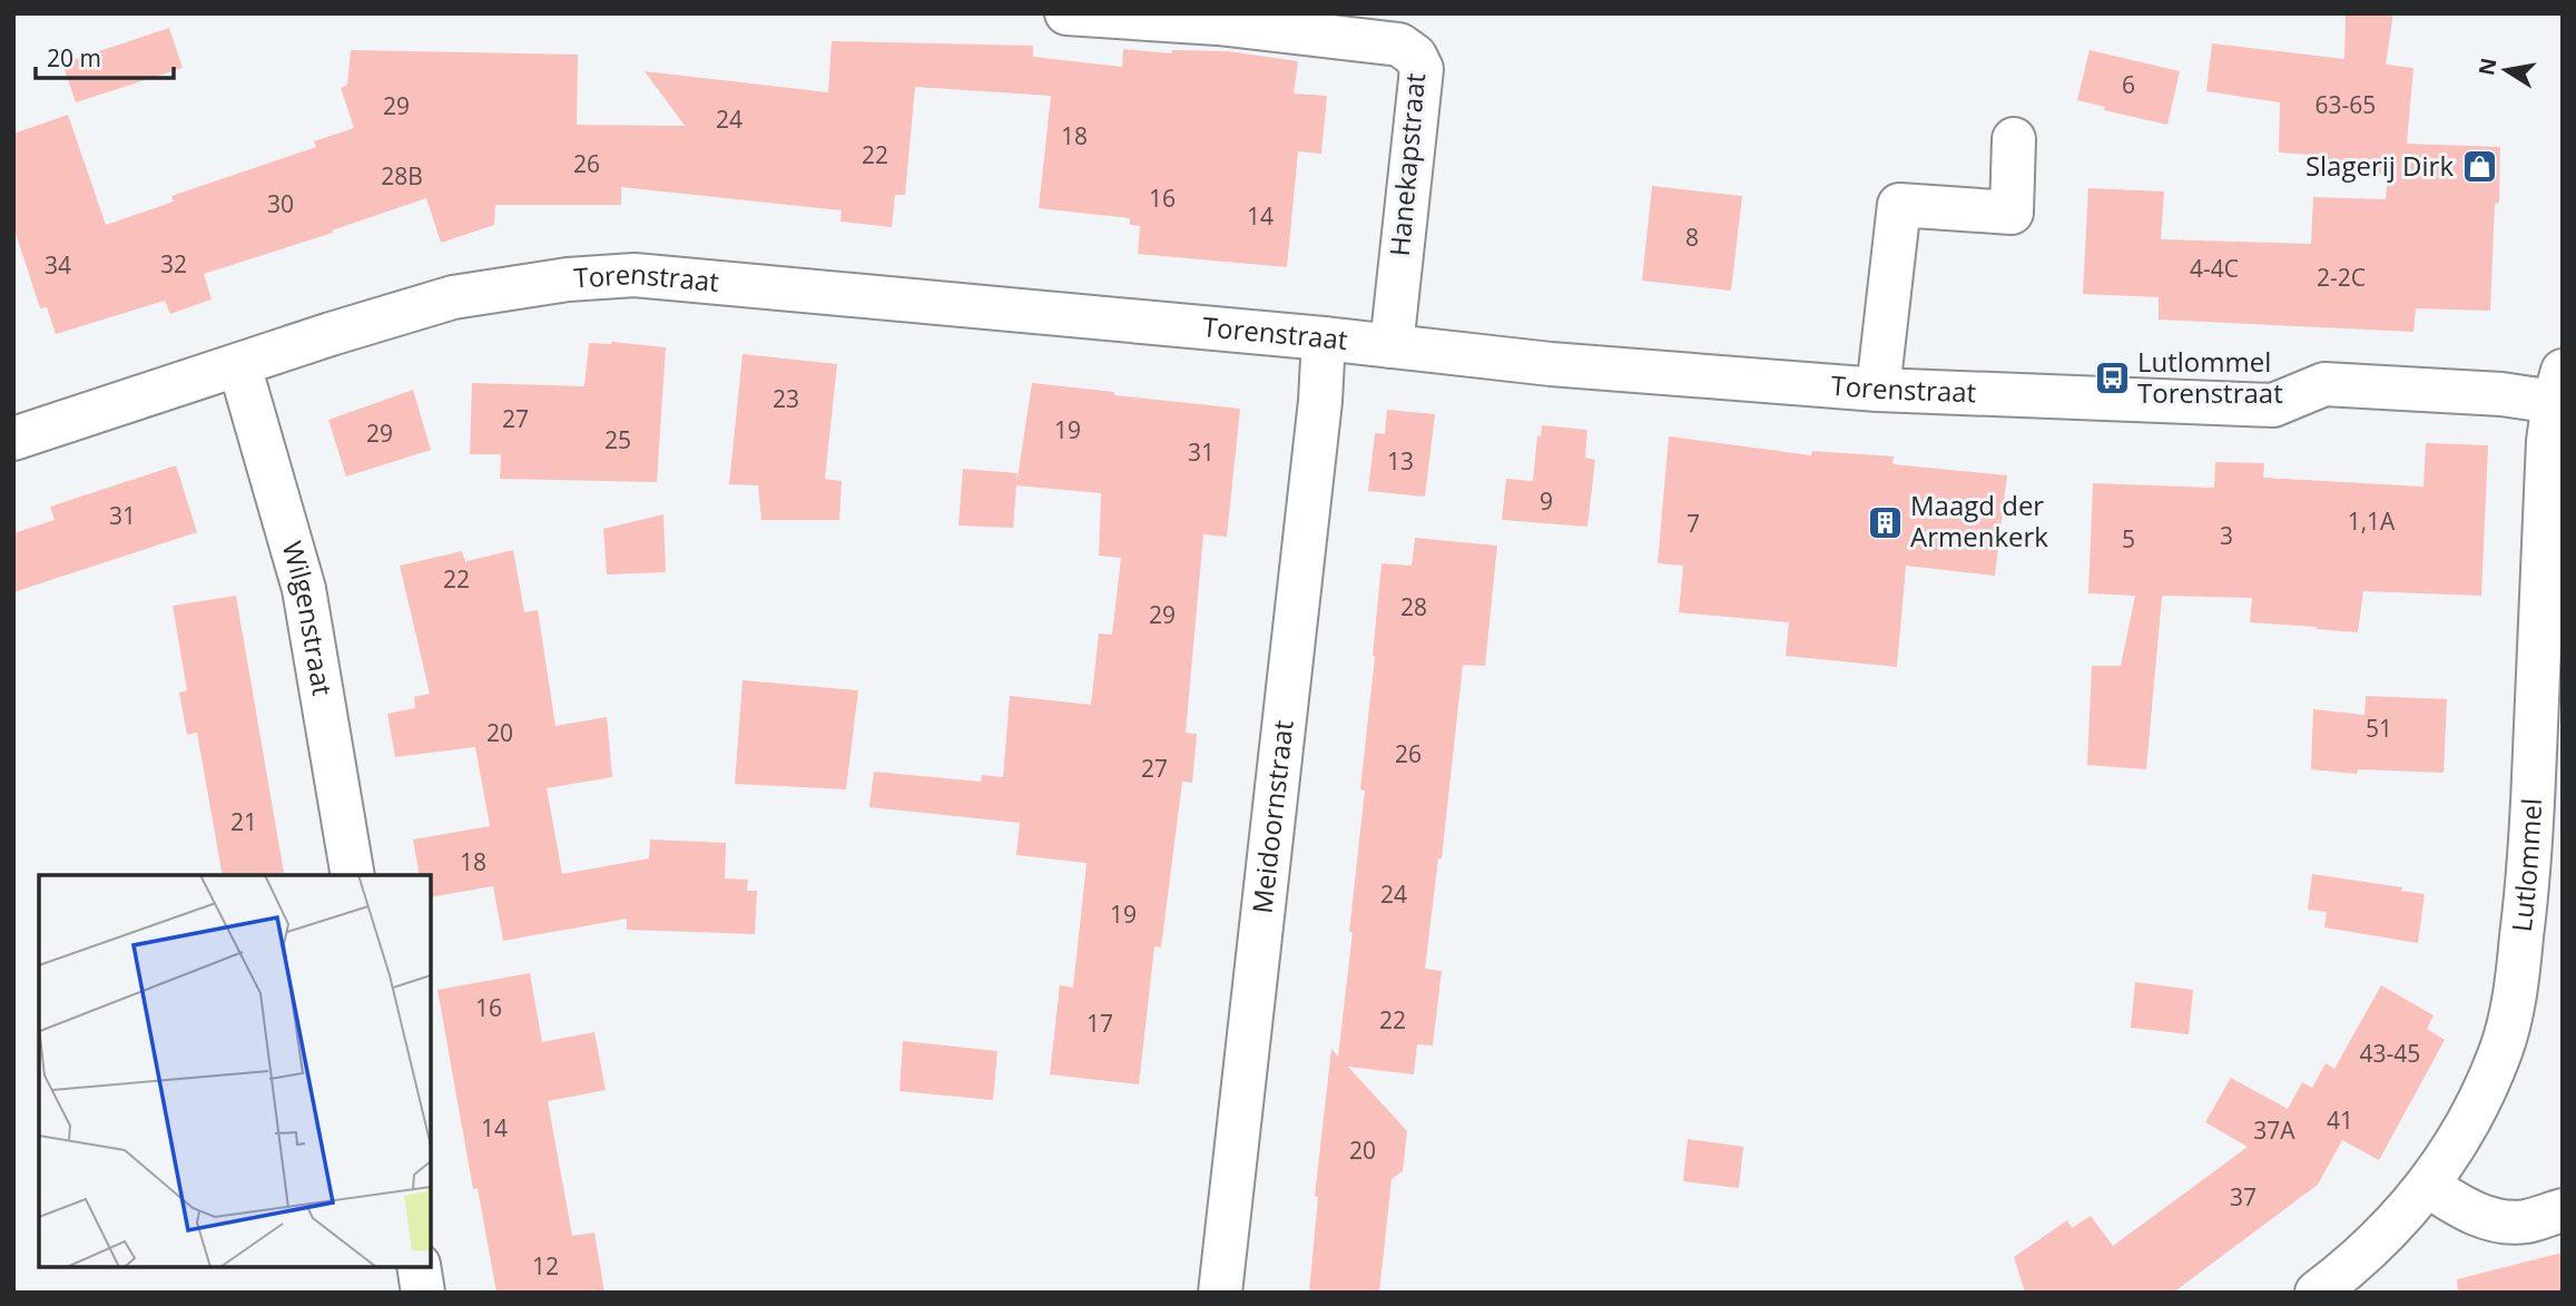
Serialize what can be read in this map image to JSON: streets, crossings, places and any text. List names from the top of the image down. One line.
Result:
{"streets":{"street":["Hanekapstraat","Torenstraat","Wilgenstraat","Meidoornstraat","Lutlommel"]},"crossings":[["Hanekapstraat","Torenstraat"],["Torenstraat","Wilgenstraat"],["Torenstraat","Meidoornstraat"],["Torenstraat","Lutlommel"]],"places":{"shop":["Slagerij Dirk"],"bus stop":["Lutlommel Torenstraat"],"building":["Maagd der Armenkerk"]},"house_numbers":["6","63-65","29","24","18","22","26","28B","16","30","14","8","32","34","4-4C","2-2C","23","27","19","29","25","31","13","9","31","1,1A","7","3","5","22","28","29","51","20","26","27","21","18","24","19","16","22","17","43-45","41","14","37A","20","37","12"],"scale_bar":"20 m","north":"left"}
